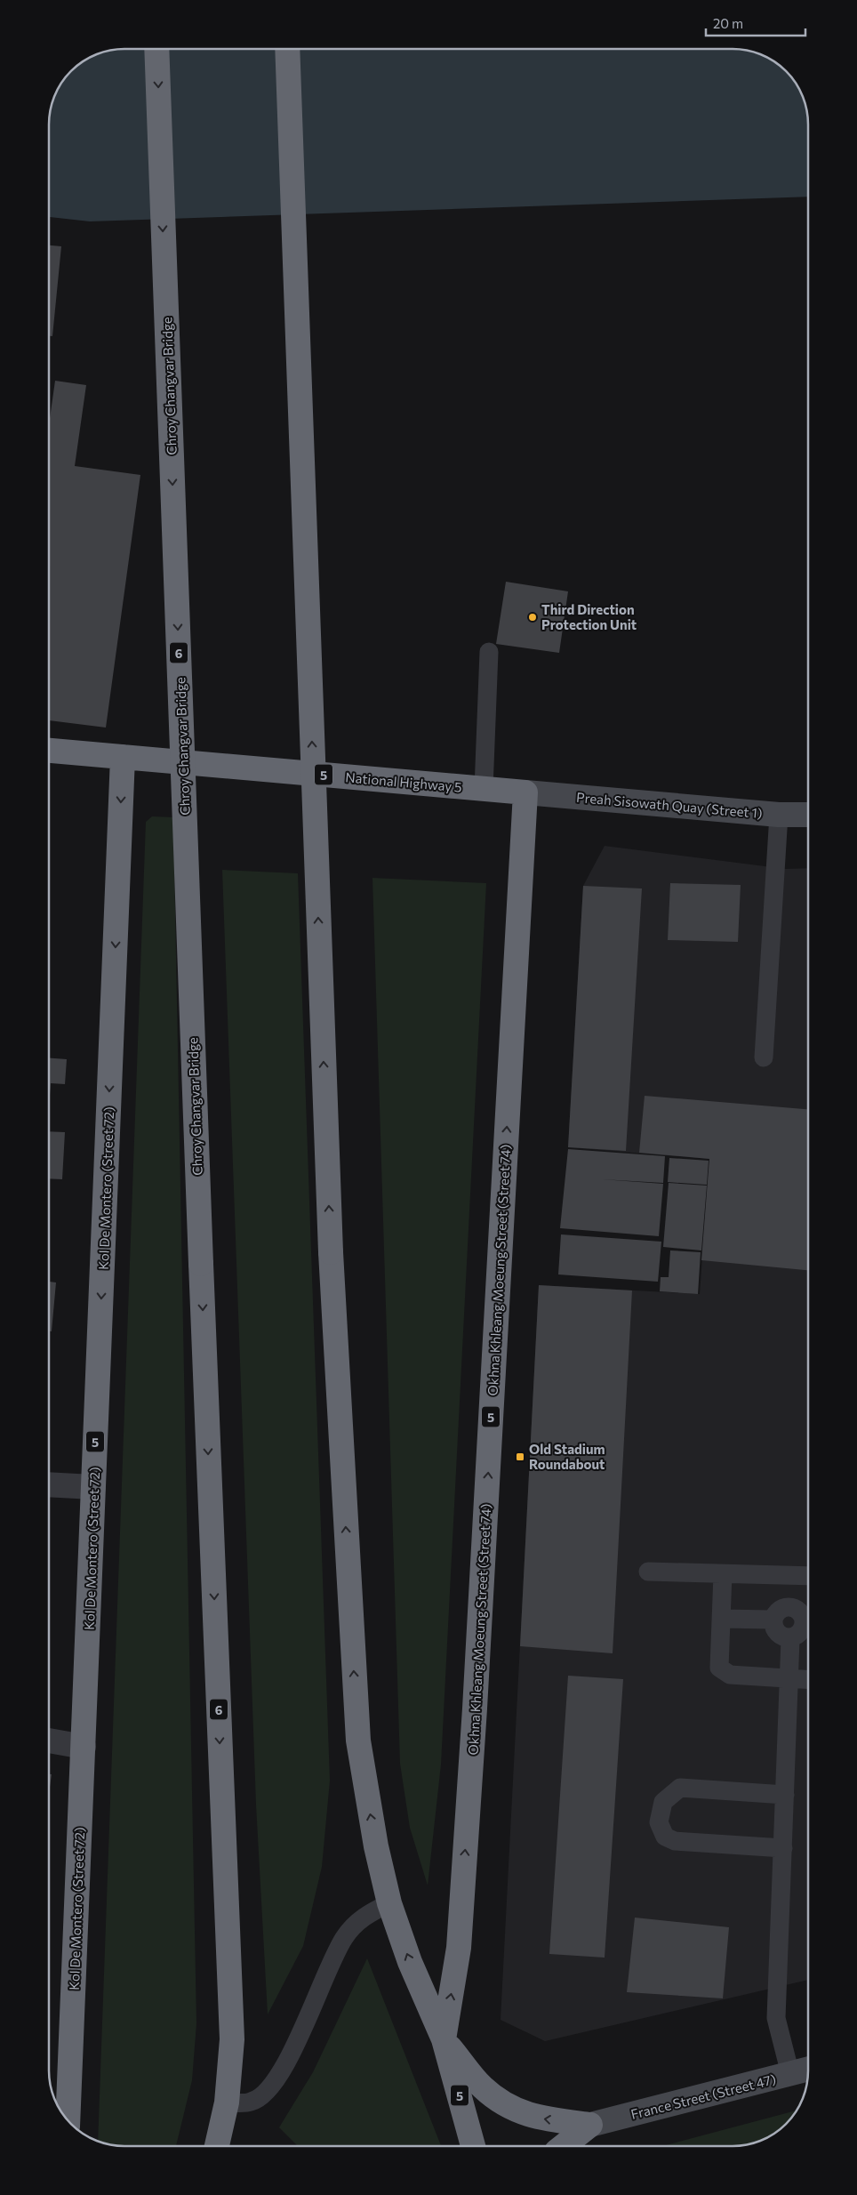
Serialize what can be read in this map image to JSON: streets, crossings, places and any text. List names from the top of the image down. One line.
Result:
{"streets":{"highway":["Chroy Changvar Bridge","6","5","National Highway 5","Kol De Montero (Street 72)","Okhna Khleang Moeung Street (Street 74)"],"main road":["Preah Sisowath Quay (Street 1)","France Street (Street 47)"]},"crossings":[["Chroy Changvar Bridge","6"],["5","Okhna Khleang Moeung Street (Street 74)"],["National Highway 5","Preah Sisowath Quay (Street 1)"],["National Highway 5","Kol De Montero (Street 72)"],["National Highway 5","Okhna Khleang Moeung Street (Street 74)"],["Preah Sisowath Quay (Street 1)","Okhna Khleang Moeung Street (Street 74)"]],"places":{"other":["Third Direction Protection Unit"],"transit":["Old Stadium Roundabout"]},"scale_bar":"20 m"}
